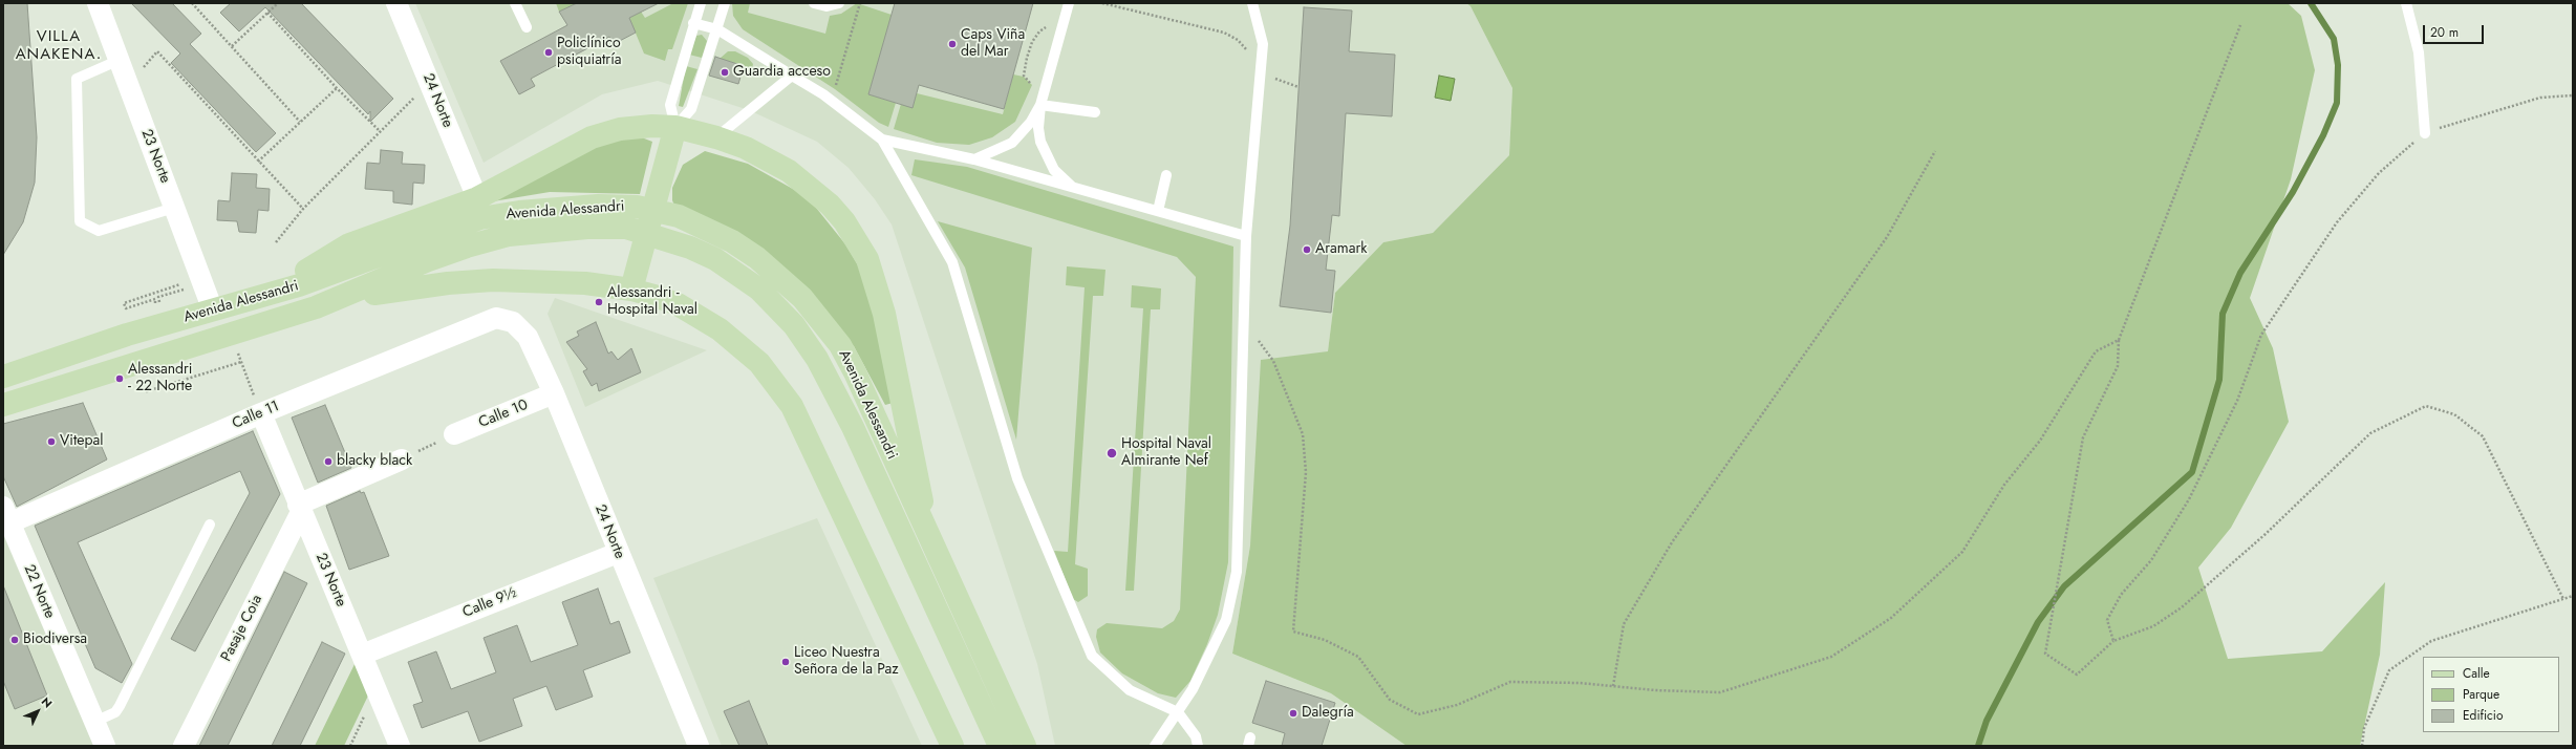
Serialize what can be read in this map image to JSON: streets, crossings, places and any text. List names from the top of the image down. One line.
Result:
{"streets":{"main road":["Avenida Alessandri"],"street":["24 Norte","23 Norte","Calle 10","Calle 11","22 Norte","Calle 9½","Pasaje Coia"]},"crossings":[["24 Norte","Calle 10"],["24 Norte","Calle 11"],["24 Norte","Calle 9½"],["23 Norte","Avenida Alessandri"],["23 Norte","Calle 11"],["23 Norte","Calle 9½"],["23 Norte","Pasaje Coia"],["Calle 11","22 Norte"]],"districts":["VILLA ANAKENA."],"places":["Caps Viña del Mar","Policlínico psiquiatría","Guardia acceso","Aramark","Alessandri - Hospital Naval","Alessandri - 22 Norte","Vitepal","Hospital Naval Almirante Nef","blacky black","Biodiversa","Liceo Nuestra Señora de la Paz","Dalegría"],"legend":["Calle","Parque","Edificio"],"scale_bar":"20 m","north":"top right"}
